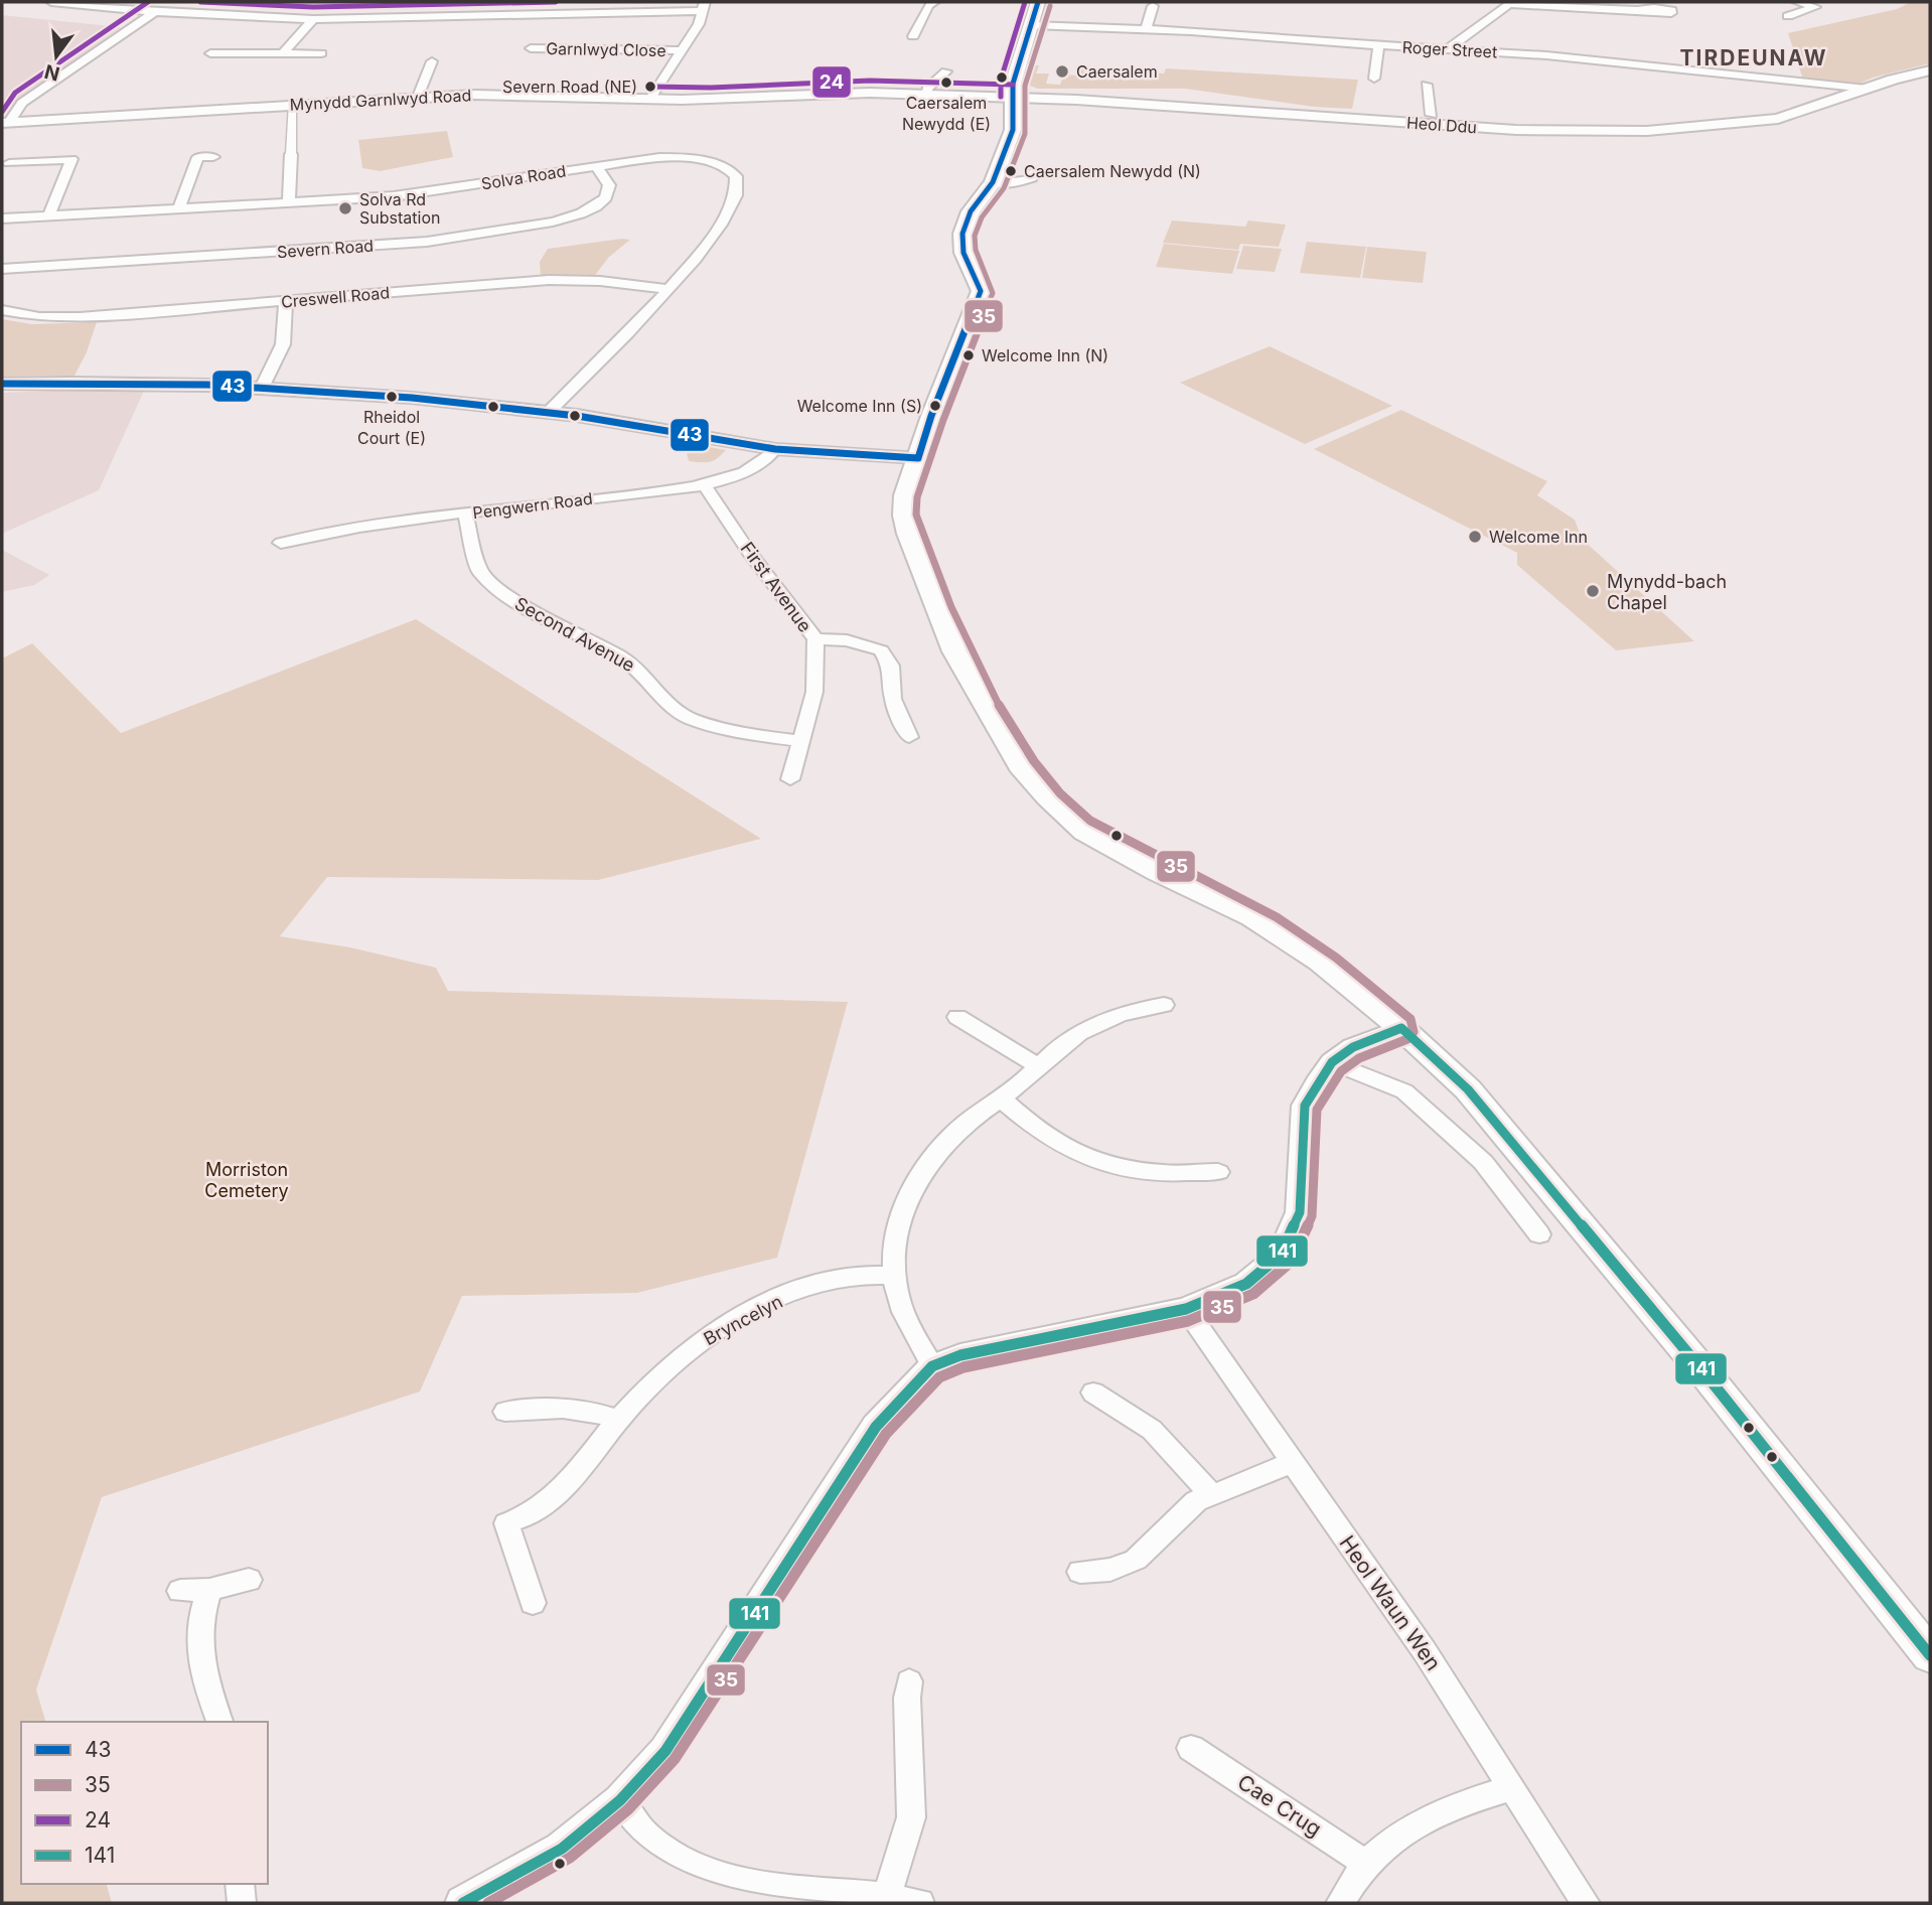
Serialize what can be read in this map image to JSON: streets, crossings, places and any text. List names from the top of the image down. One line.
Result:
{"streets":{"street":["Garnlwyd Close","Roger Street","Mynydd Garnlwyd Road","Heol Ddu","Solva Road","Severn Road","Creswell Road","Pengwern Road","First Avenue","Second Avenue","Bryncelyn","Heol Waun Wen","Cae Crug"]},"crossings":[["Roger Street","Heol Ddu"],["Mynydd Garnlwyd Road","Heol Ddu"],["Solva Road","Severn Road"],["Solva Road","Creswell Road"],["Pengwern Road","First Avenue"],["Pengwern Road","Second Avenue"],["First Avenue","Second Avenue"]],"districts":["TIRDEUNAW"],"parks":["Morriston Cemetery"],"places":["Caersalem","Caersalem Newydd (E)","Severn Road (NE)","Caersalem Newydd (N)","Solva Rd Substation","Welcome Inn (N)","Rheidol Court (E)","Welcome Inn (S)","Welcome Inn","Mynydd-bach Chapel"],"lines":["transit line 43","transit line 24","transit line 35","transit line 141"],"legend":["43","35","24","141"],"north":"bottom"}
